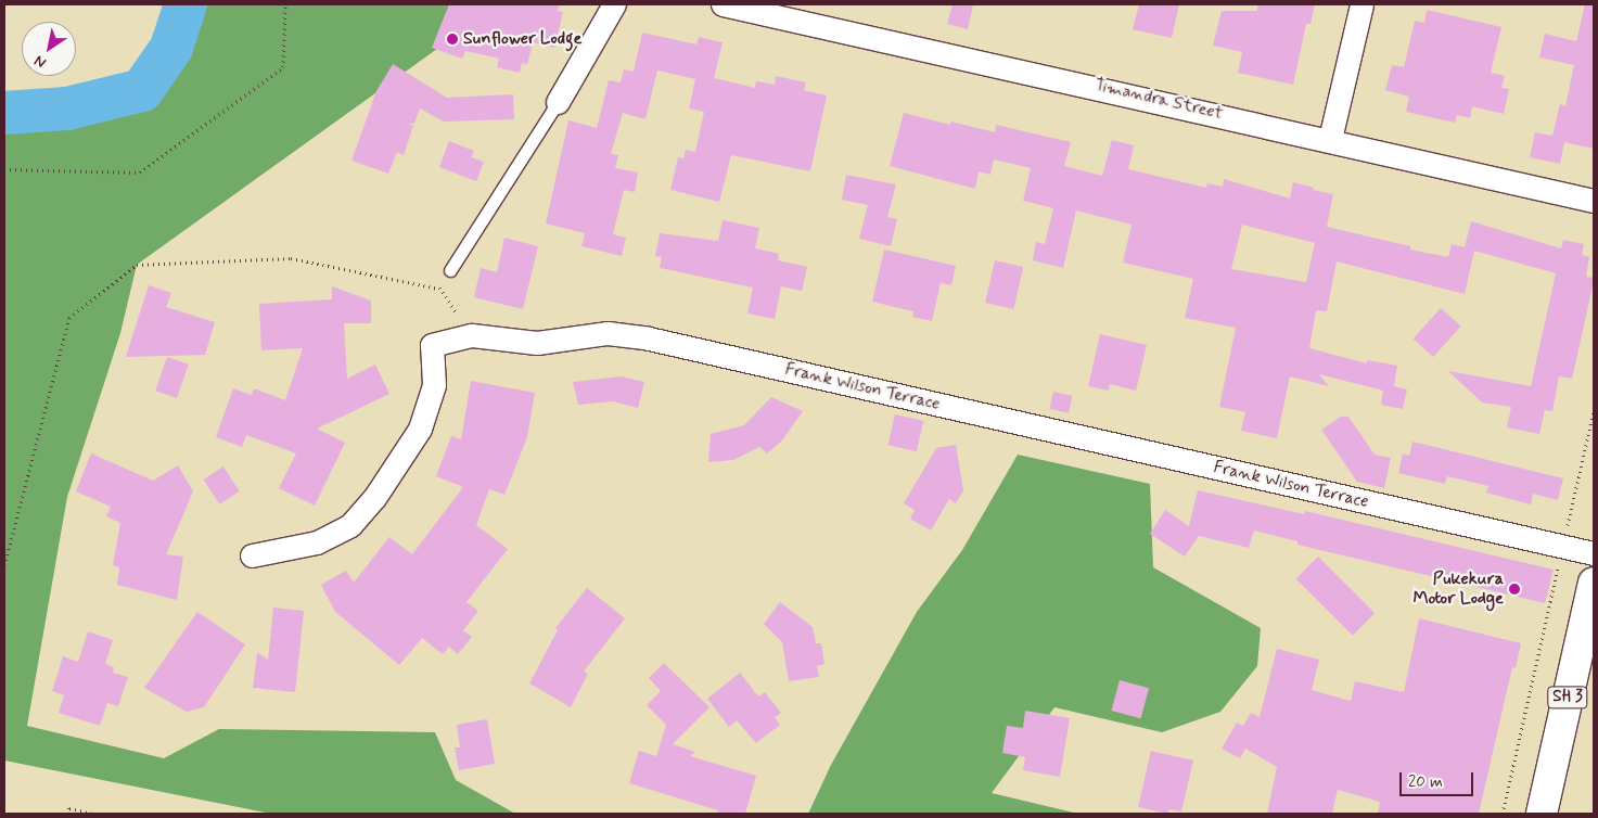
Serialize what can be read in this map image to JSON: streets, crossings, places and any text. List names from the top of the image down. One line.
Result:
{"streets":{"highway":["SH 3"],"street":["Timandra Street","Frank Wilson Terrace"]},"places":["Sunflower Lodge","Pukekura Motor Lodge"],"scale_bar":"20 m","north":"bottom left"}
